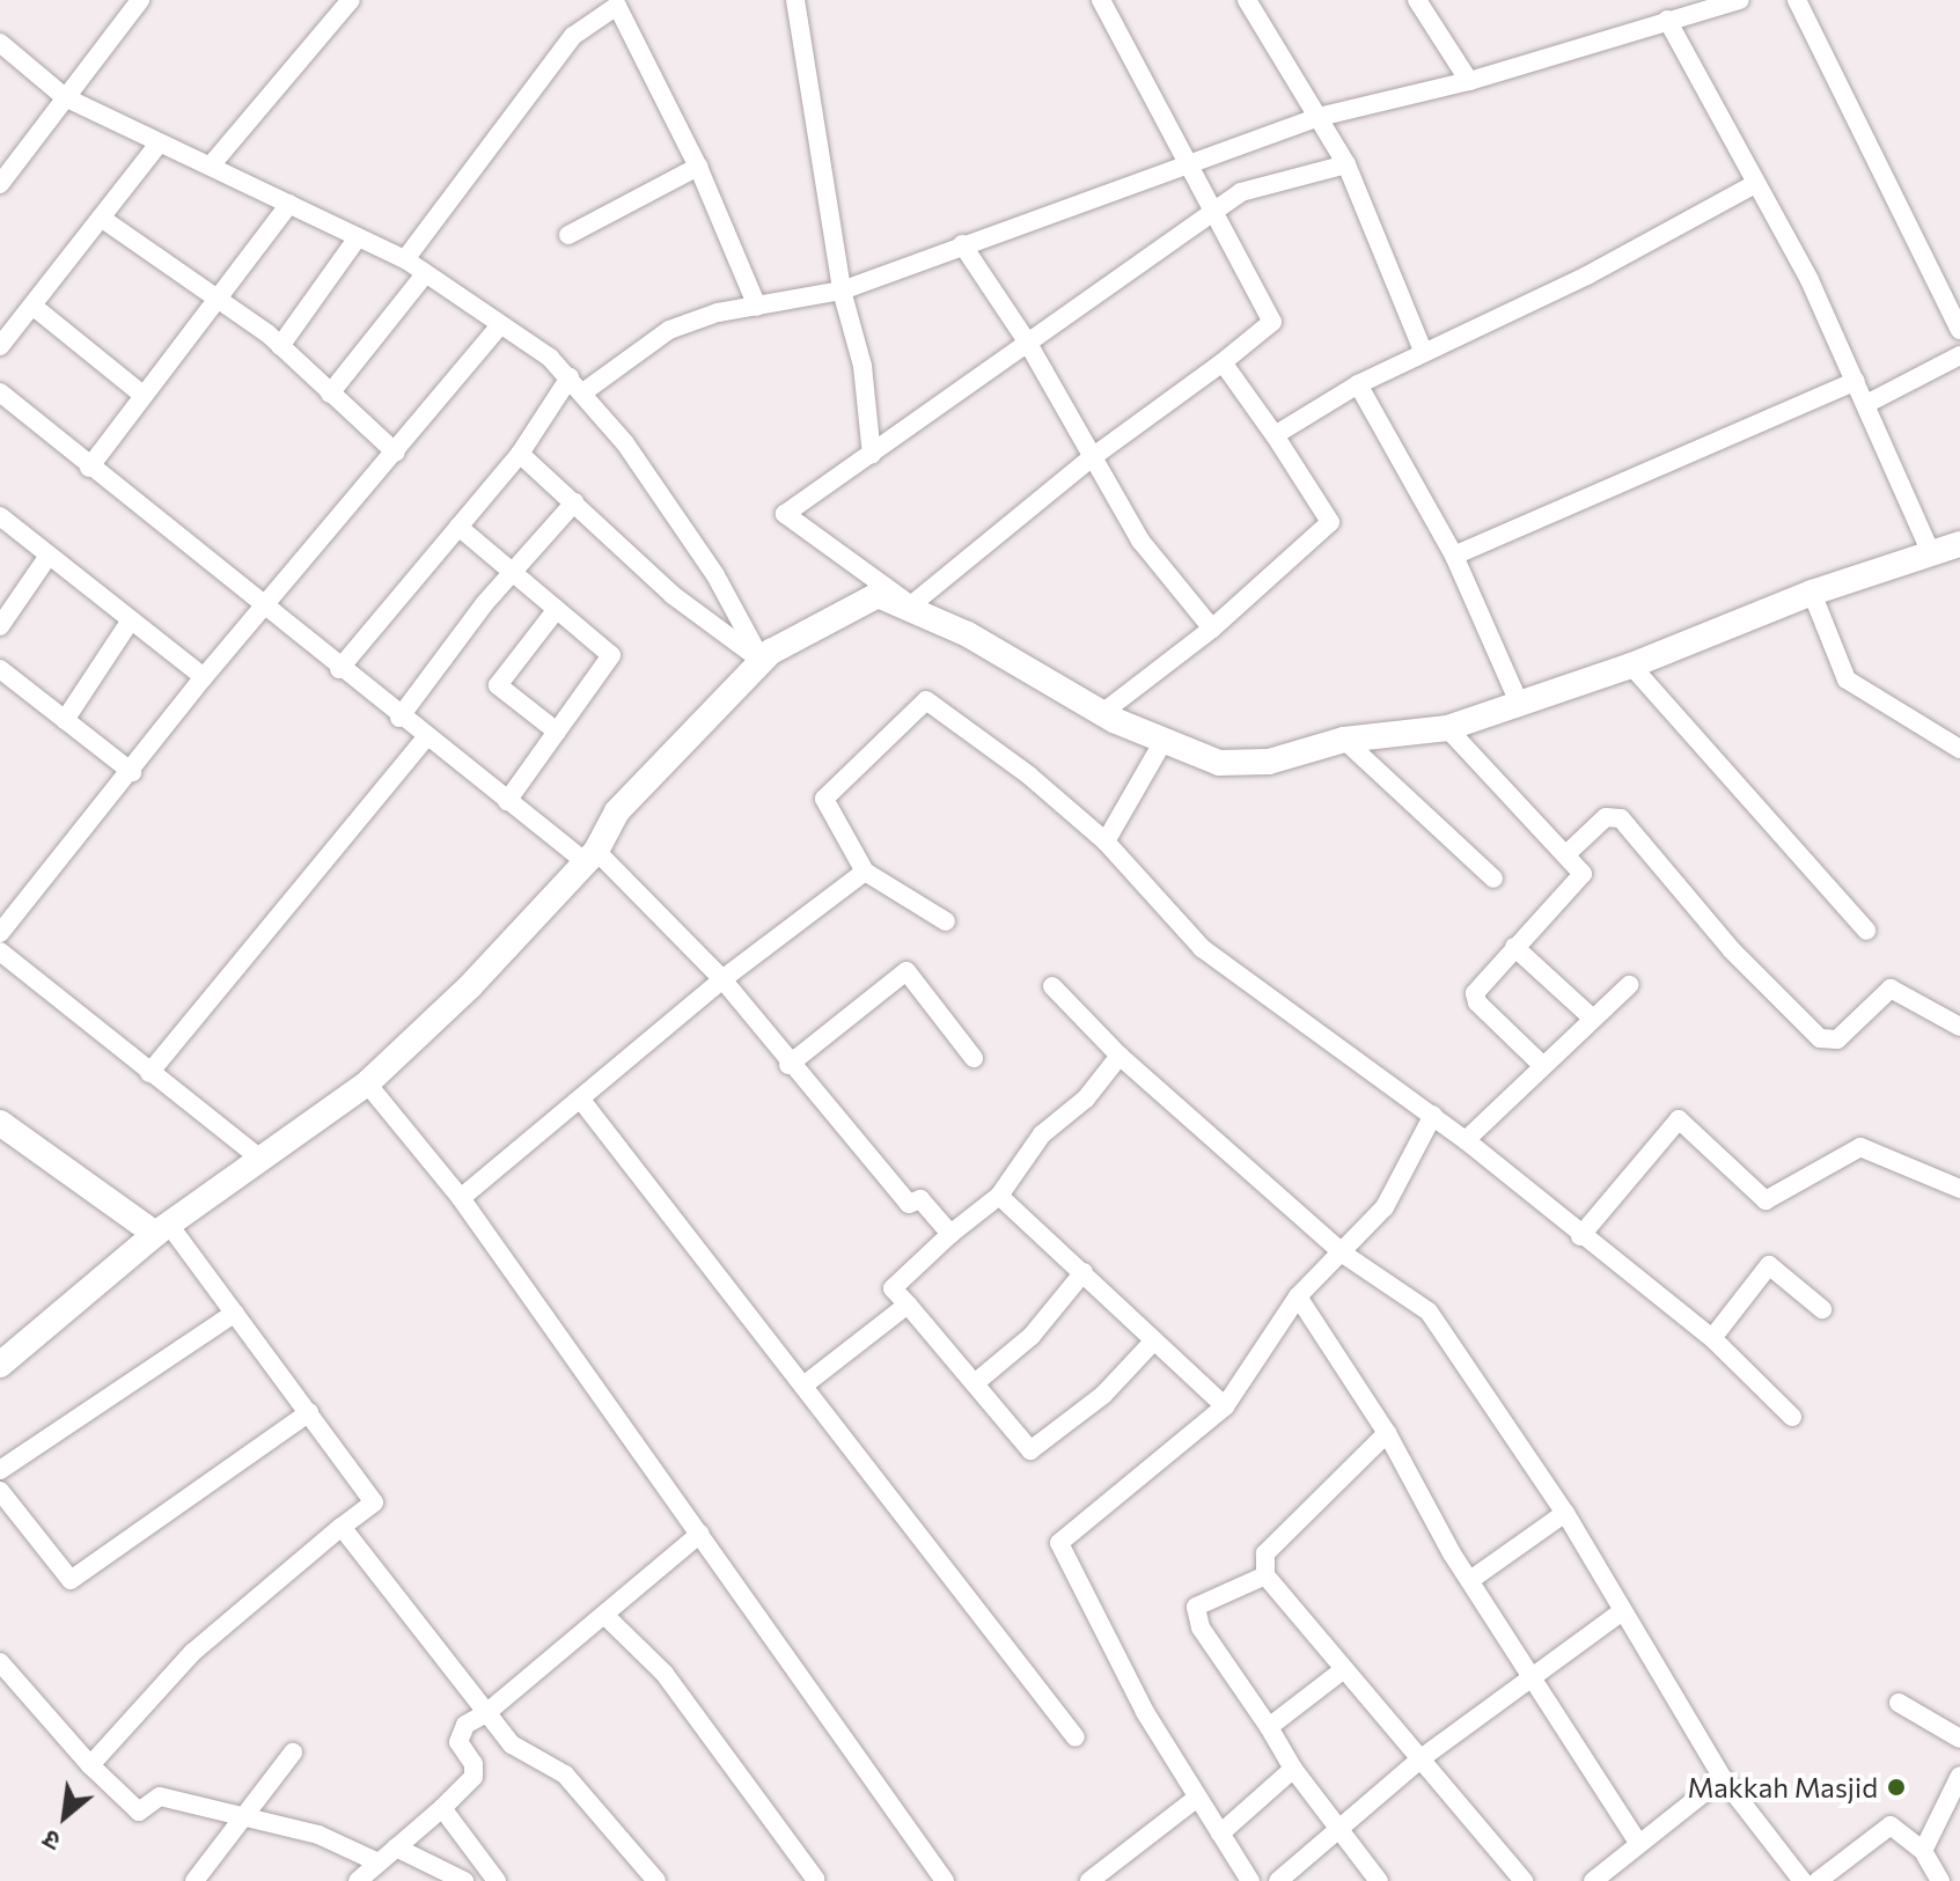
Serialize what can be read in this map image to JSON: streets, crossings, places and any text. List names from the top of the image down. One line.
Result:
{"places":["Makkah Masjid"],"north":"bottom left"}
